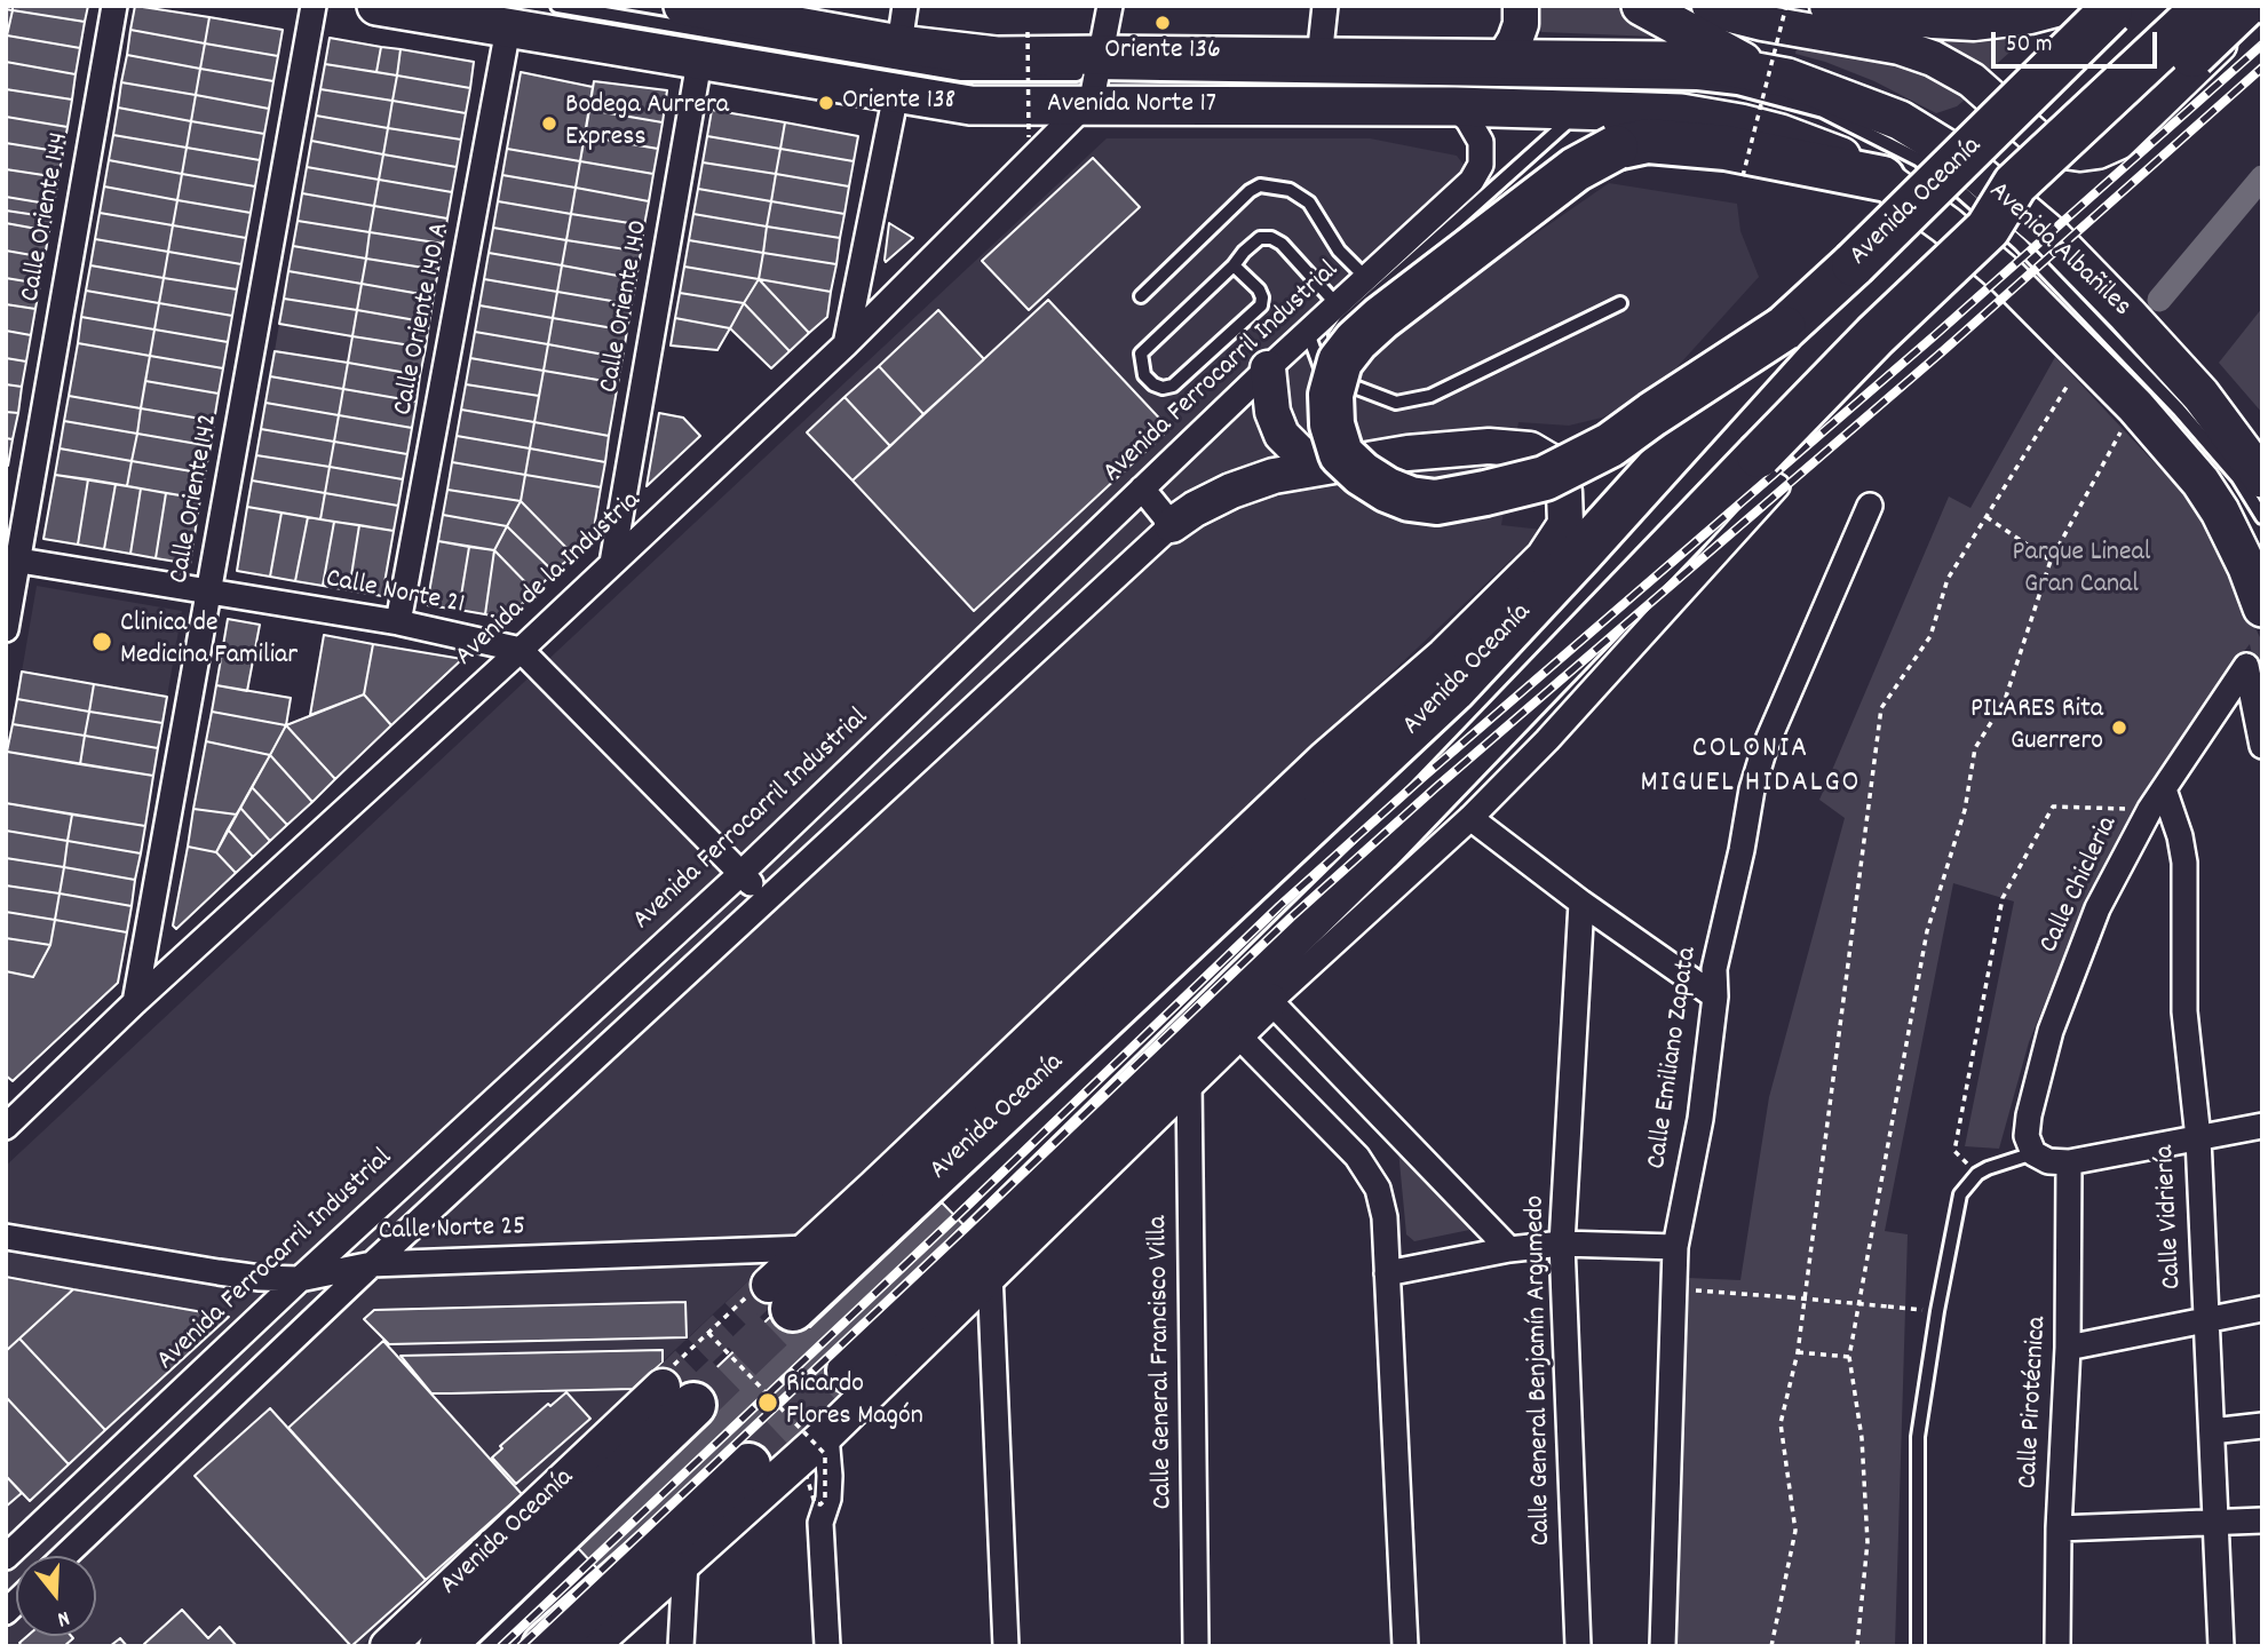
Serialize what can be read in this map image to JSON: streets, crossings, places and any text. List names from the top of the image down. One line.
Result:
{"streets":{"highway":["Avenida Oceanía"],"main road":["Avenida Norte 17","Avenida Albañiles"],"street":["Calle Oriente 144","Calle Oriente 140","Calle Oriente 140 A","Avenida Ferrocarril Industrial","Calle Oriente 142","Avenida de la Industria","Calle Norte 21","Calle Chicleria","Calle Emiliano Zapata","Calle Vidriería","Calle Norte 25","Calle General Francisco Villa","Calle General Benjamín Argumedo","Calle Pirotécnica"]},"crossings":[["Avenida Norte 17","Avenida Albañiles"],["Avenida Norte 17","Calle Oriente 140"],["Avenida Norte 17","Calle Oriente 140 A"],["Avenida Norte 17","Avenida Ferrocarril Industrial"],["Avenida Norte 17","Avenida de la Industria"],["Avenida Oceanía","Calle Norte 25"],["Calle Oriente 144","Calle Norte 21"],["Calle Oriente 140","Avenida de la Industria"],["Calle Oriente 140 A","Calle Norte 21"],["Avenida Ferrocarril Industrial","Calle Norte 25"],["Calle Oriente 142","Avenida de la Industria"],["Calle Oriente 142","Calle Norte 21"],["Avenida de la Industria","Calle Norte 21"],["Calle Chicleria","Calle Vidriería"]],"districts":["COLONIA MIGUEL HIDALGO"],"parks":["Parque Lineal Gran Canal"],"places":["Oriente 136","Oriente 138","Bodega Aurrera Express","Clinica de Medicina Familiar","PILARES Rita Guerrero","Ricardo Flores Magón"],"scale_bar":"50 m","north":"bottom"}
